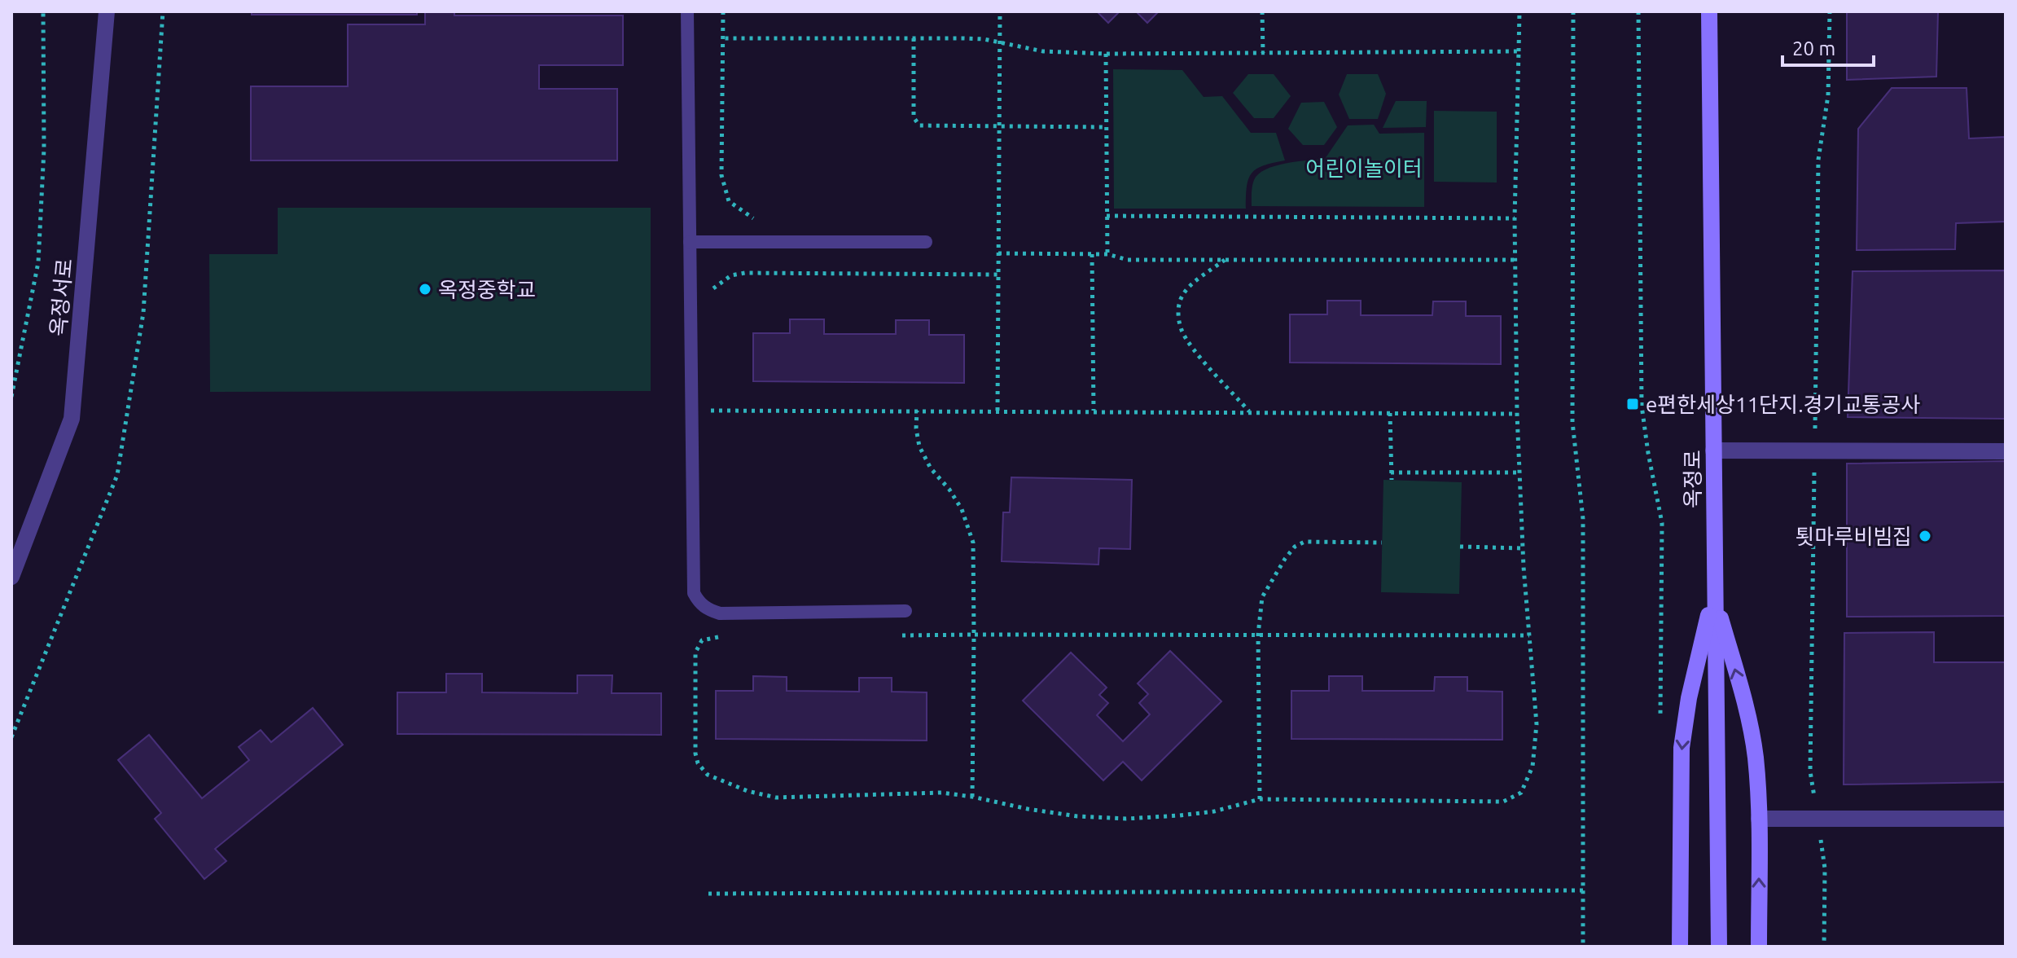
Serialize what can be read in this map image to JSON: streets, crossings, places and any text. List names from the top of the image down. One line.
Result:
{"streets":{"main road":["옥정로"],"street":["옥정서로"]},"parks":["어린이놀이터"],"places":{"other":["옥정중학교","툇마루비빔집"],"transit":["e편한세상11단지.경기교통공사"]},"scale_bar":"20 m"}
